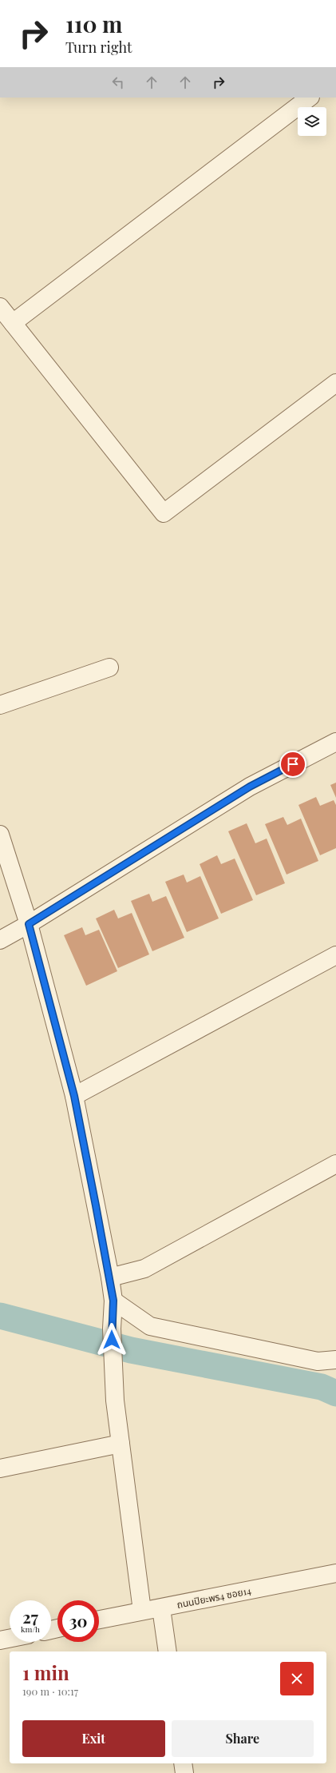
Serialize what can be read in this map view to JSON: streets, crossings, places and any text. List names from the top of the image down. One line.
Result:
{"streets":{"street":["ถนนปิยะพร4 ซอย14"]},"page":{"turn":["110 m","Turn right"],"speed":"27 km/h","limit":"30","heading":["1 min","190 m · 10:17"],"buttons":["Exit","Share"]}}
